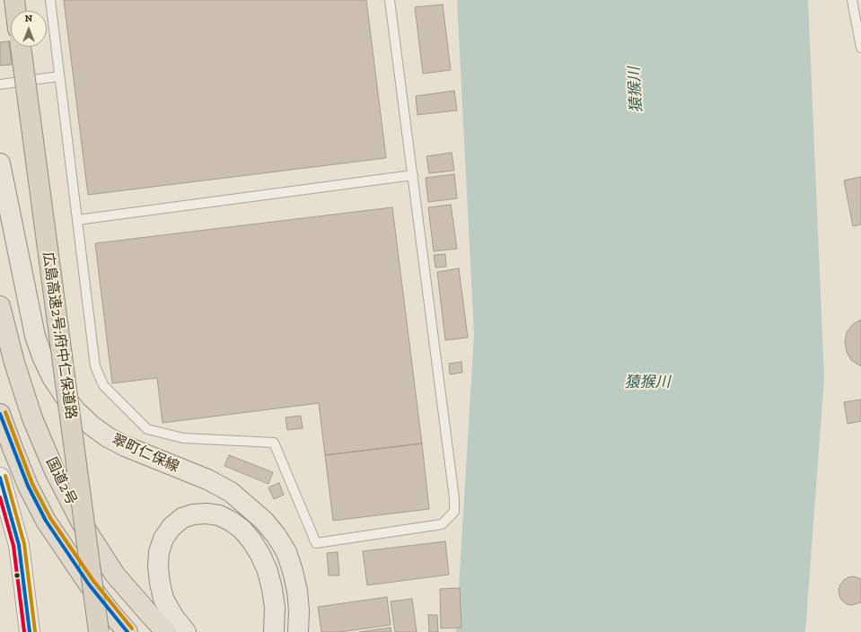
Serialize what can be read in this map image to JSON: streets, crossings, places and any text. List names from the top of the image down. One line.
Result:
{"streets":{"highway":["広島高速2号;府中仁保道路","国道2号"],"main road":["翠町仁保線"]},"water":["猿猴川"],"north":"top"}
